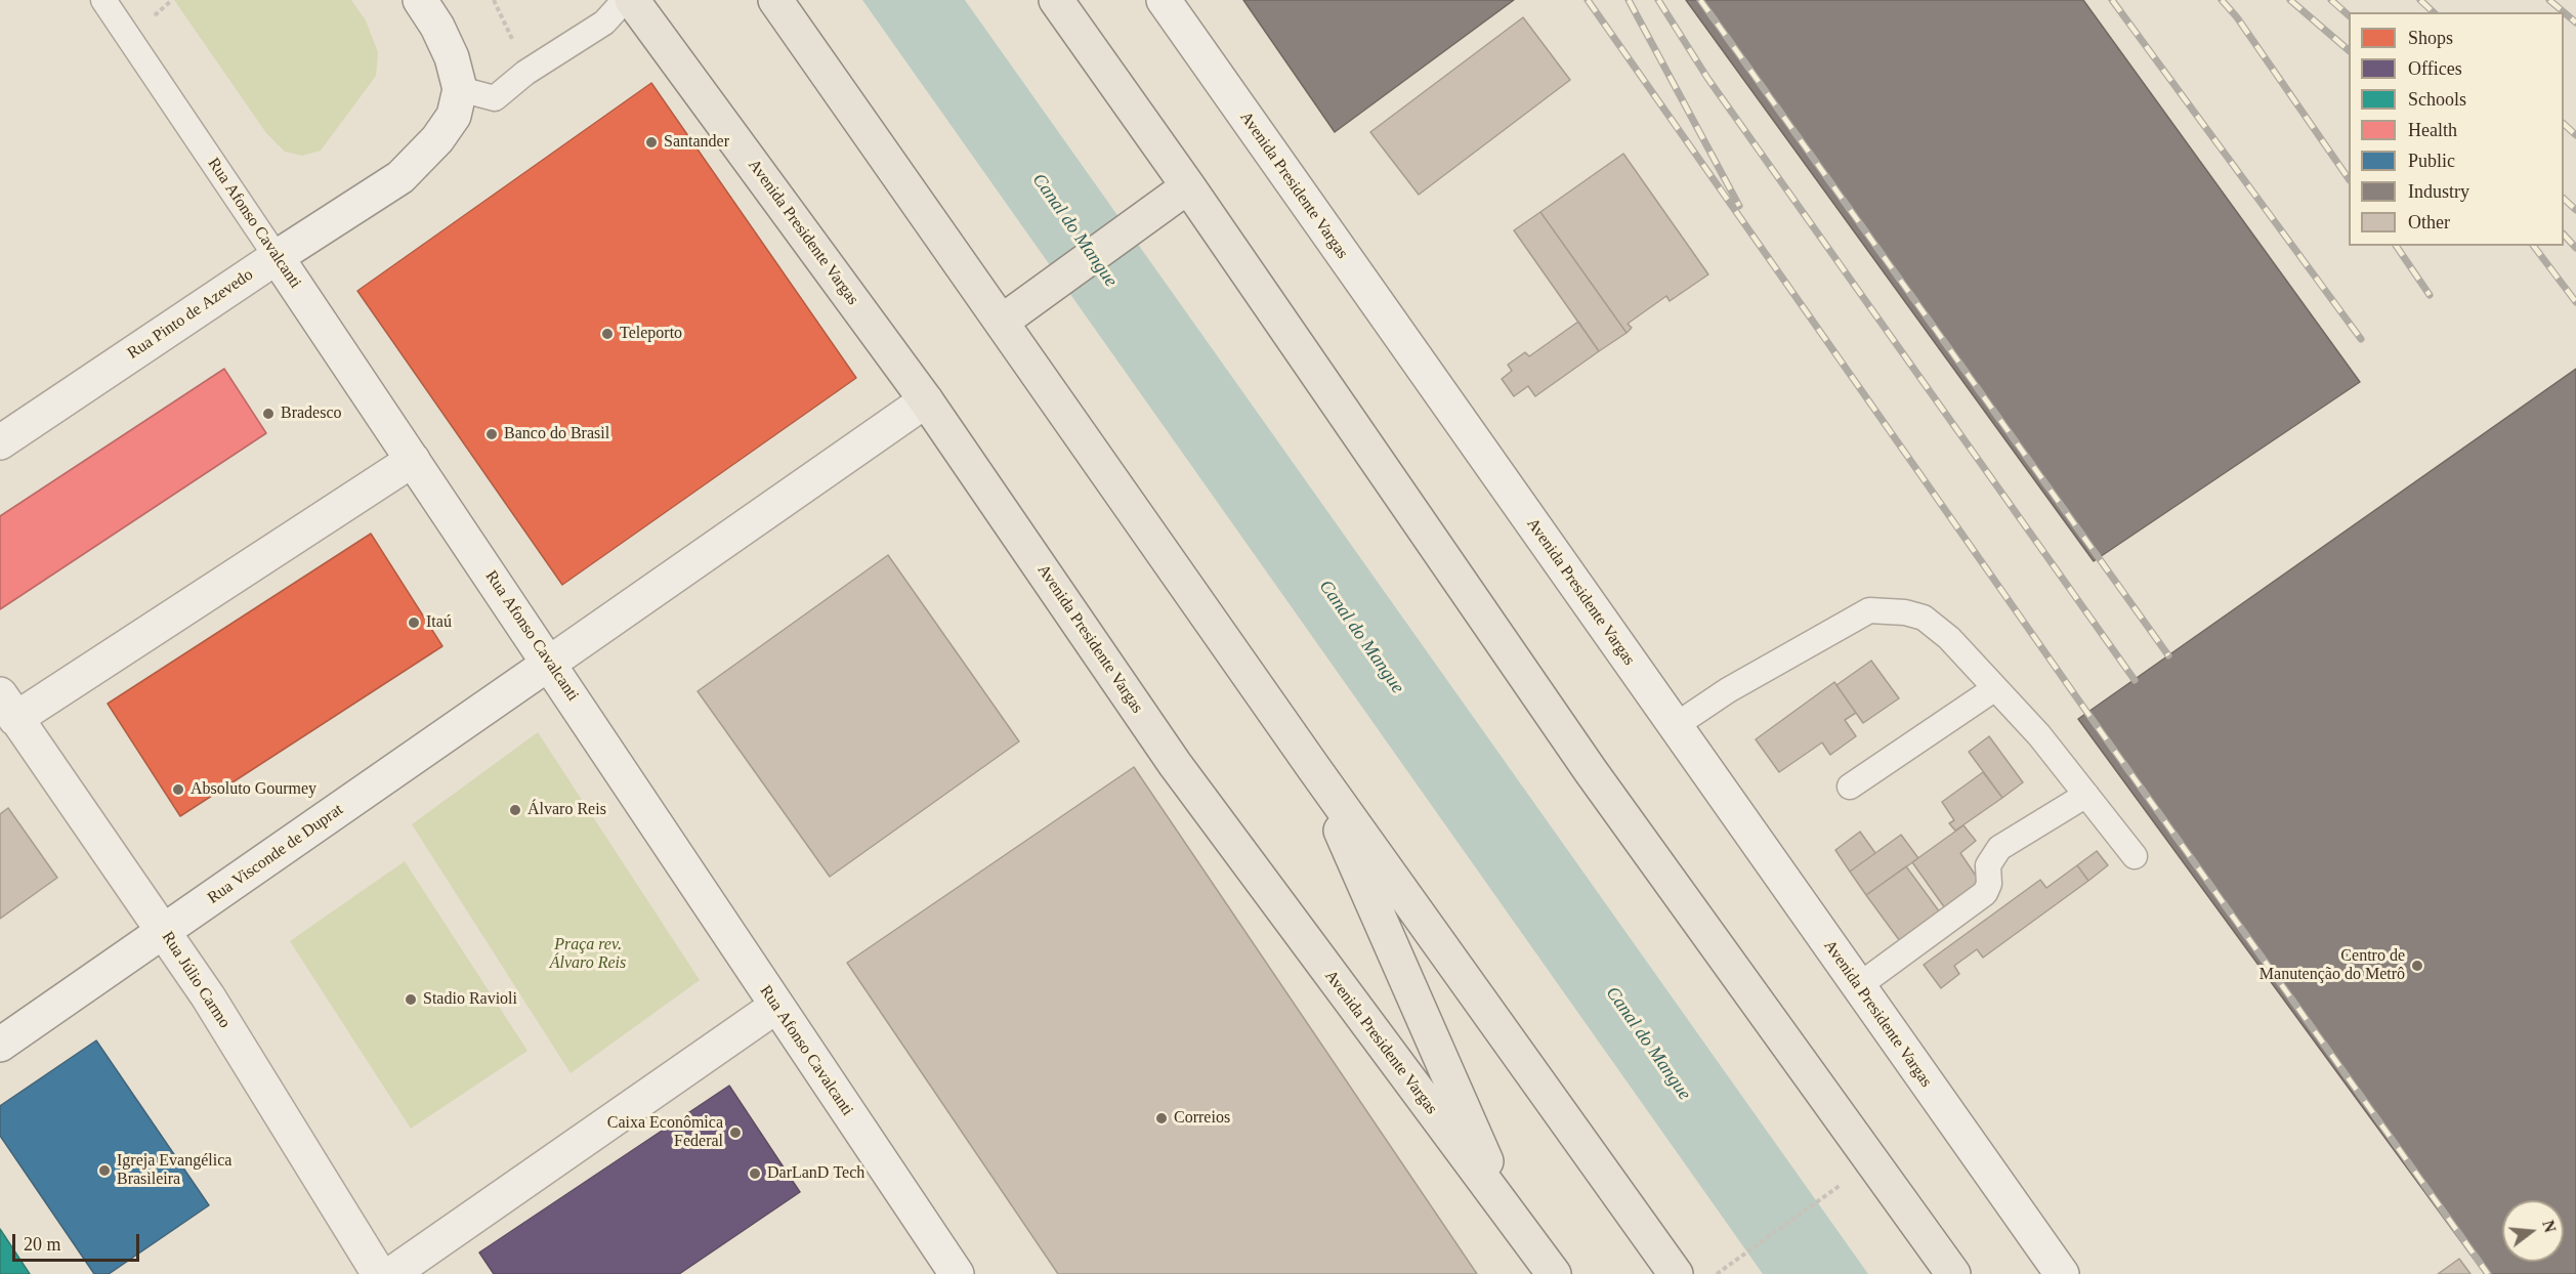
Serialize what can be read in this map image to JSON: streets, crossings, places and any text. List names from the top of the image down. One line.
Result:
{"streets":{"main road":["Avenida Presidente Vargas"],"street":["Rua Afonso Cavalcanti","Rua Pinto de Azevedo","Rua Visconde de Duprat","Rua Júlio Carmo"]},"crossings":[["Avenida Presidente Vargas","Rua Visconde de Duprat"],["Rua Afonso Cavalcanti","Rua Pinto de Azevedo"],["Rua Afonso Cavalcanti","Rua Visconde de Duprat"],["Rua Visconde de Duprat","Rua Júlio Carmo"]],"water":["Canal do Mangue"],"parks":["Praça rev. Álvaro Reis"],"places":["Santander","Teleporto","Bradesco","Banco do Brasil","Itaú","Absoluto Gourmey","Álvaro Reis","Centro de Manutenção do Metrô","Stadio Ravioli","Correios","Caixa Econômica Federal","Igreja Evangélica Brasileira","DarLanD Tech"],"legend":["Shops","Offices","Schools","Health","Public","Industry","Other"],"scale_bar":"20 m","north":"right"}
